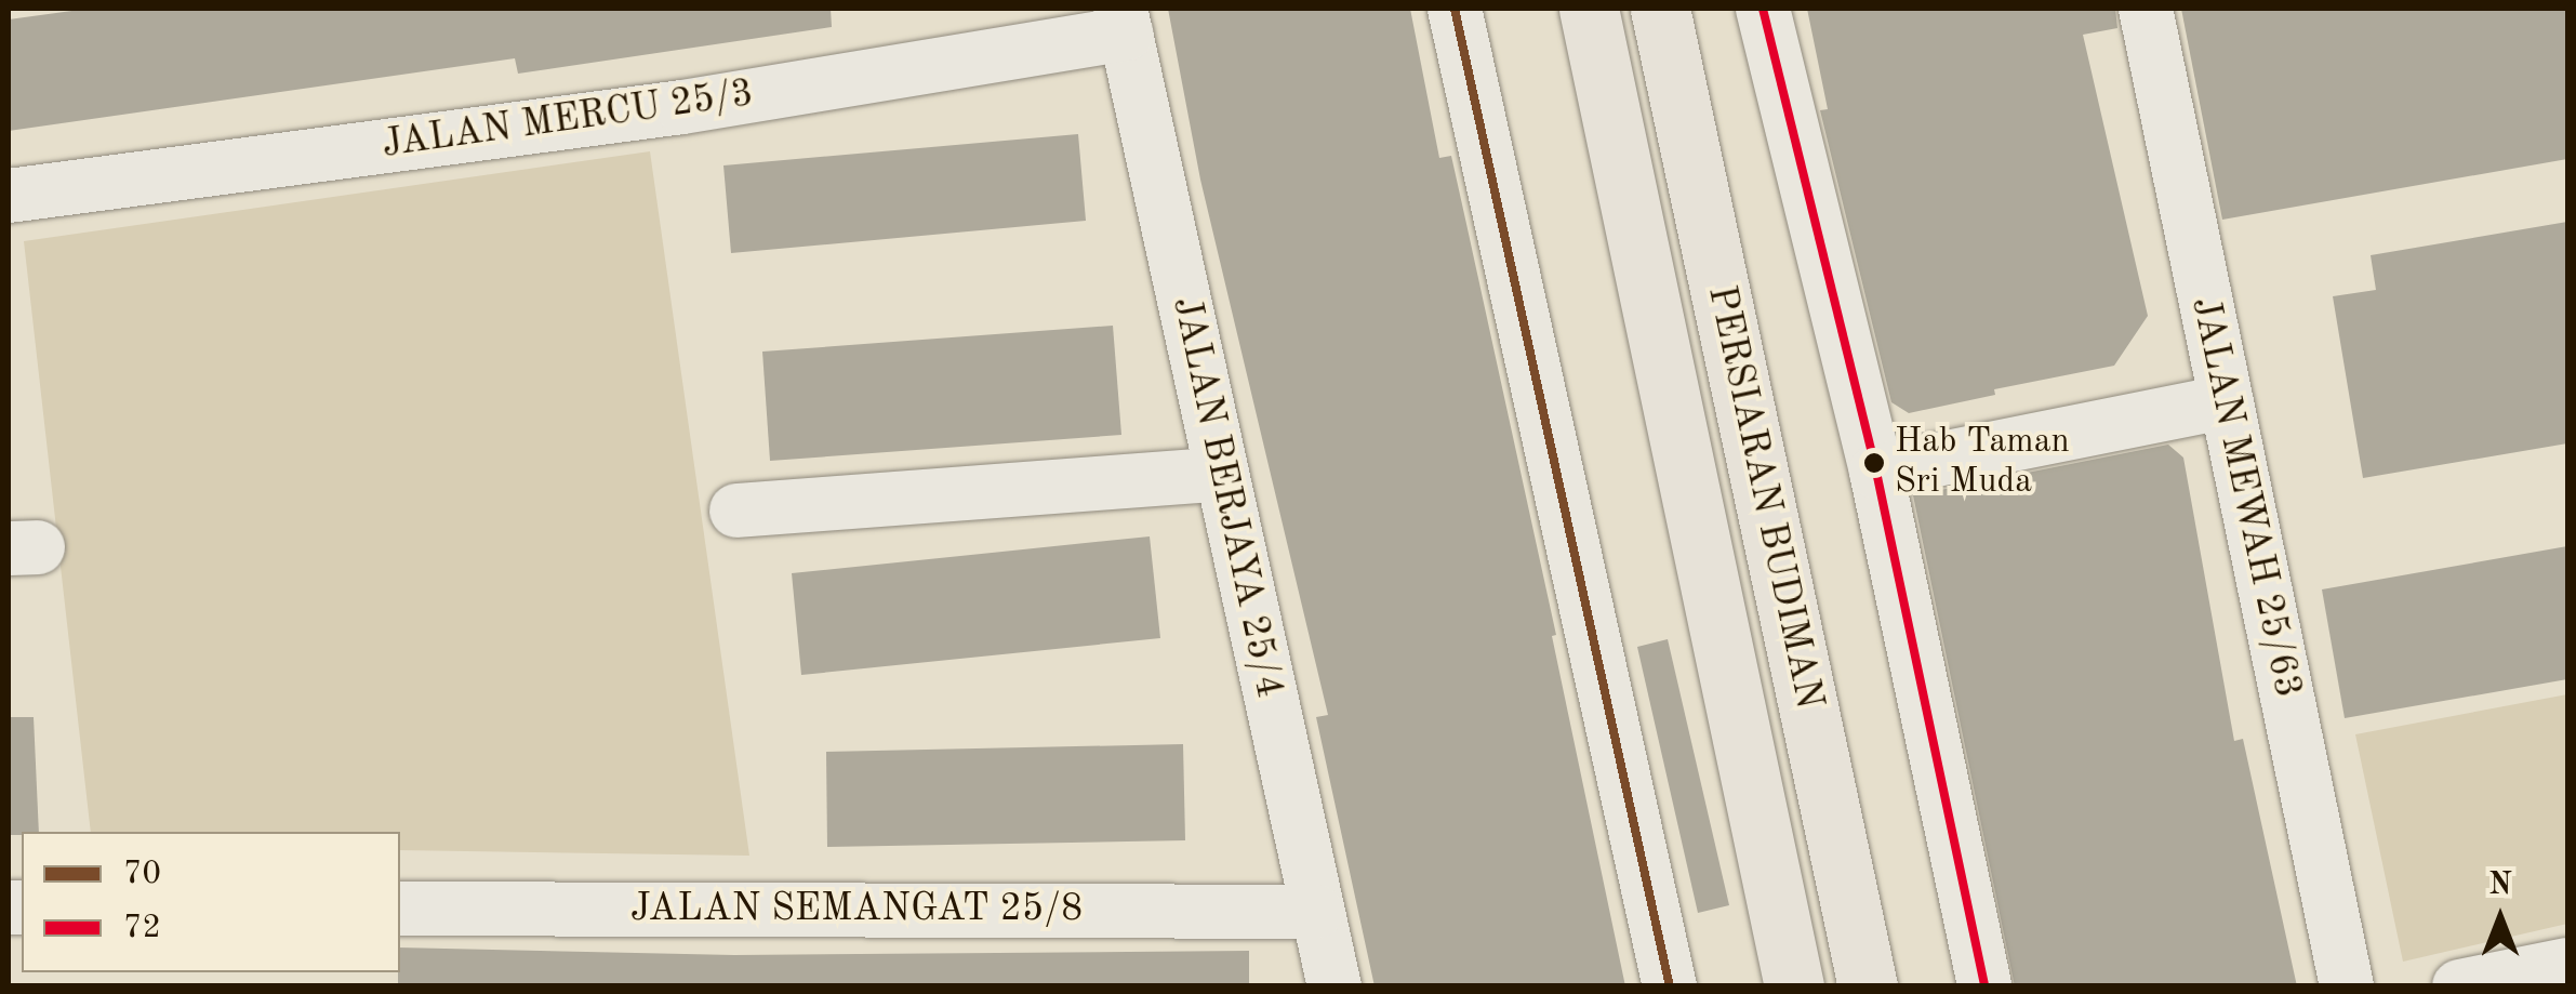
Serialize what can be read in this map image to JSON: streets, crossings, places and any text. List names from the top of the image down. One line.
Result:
{"streets":{"main road":["PERSIARAN BUDIMAN"],"street":["JALAN MERCU 25/3","JALAN BERJAYA 25/4","JALAN MEWAH 25/63","JALAN SEMANGAT 25/8"]},"crossings":[["JALAN MERCU 25/3","JALAN BERJAYA 25/4"],["JALAN BERJAYA 25/4","JALAN SEMANGAT 25/8"]],"places":["Hab Taman Sri Muda"],"lines":["transit line 70","transit line 72"],"legend":["70","72"],"north":"top"}
